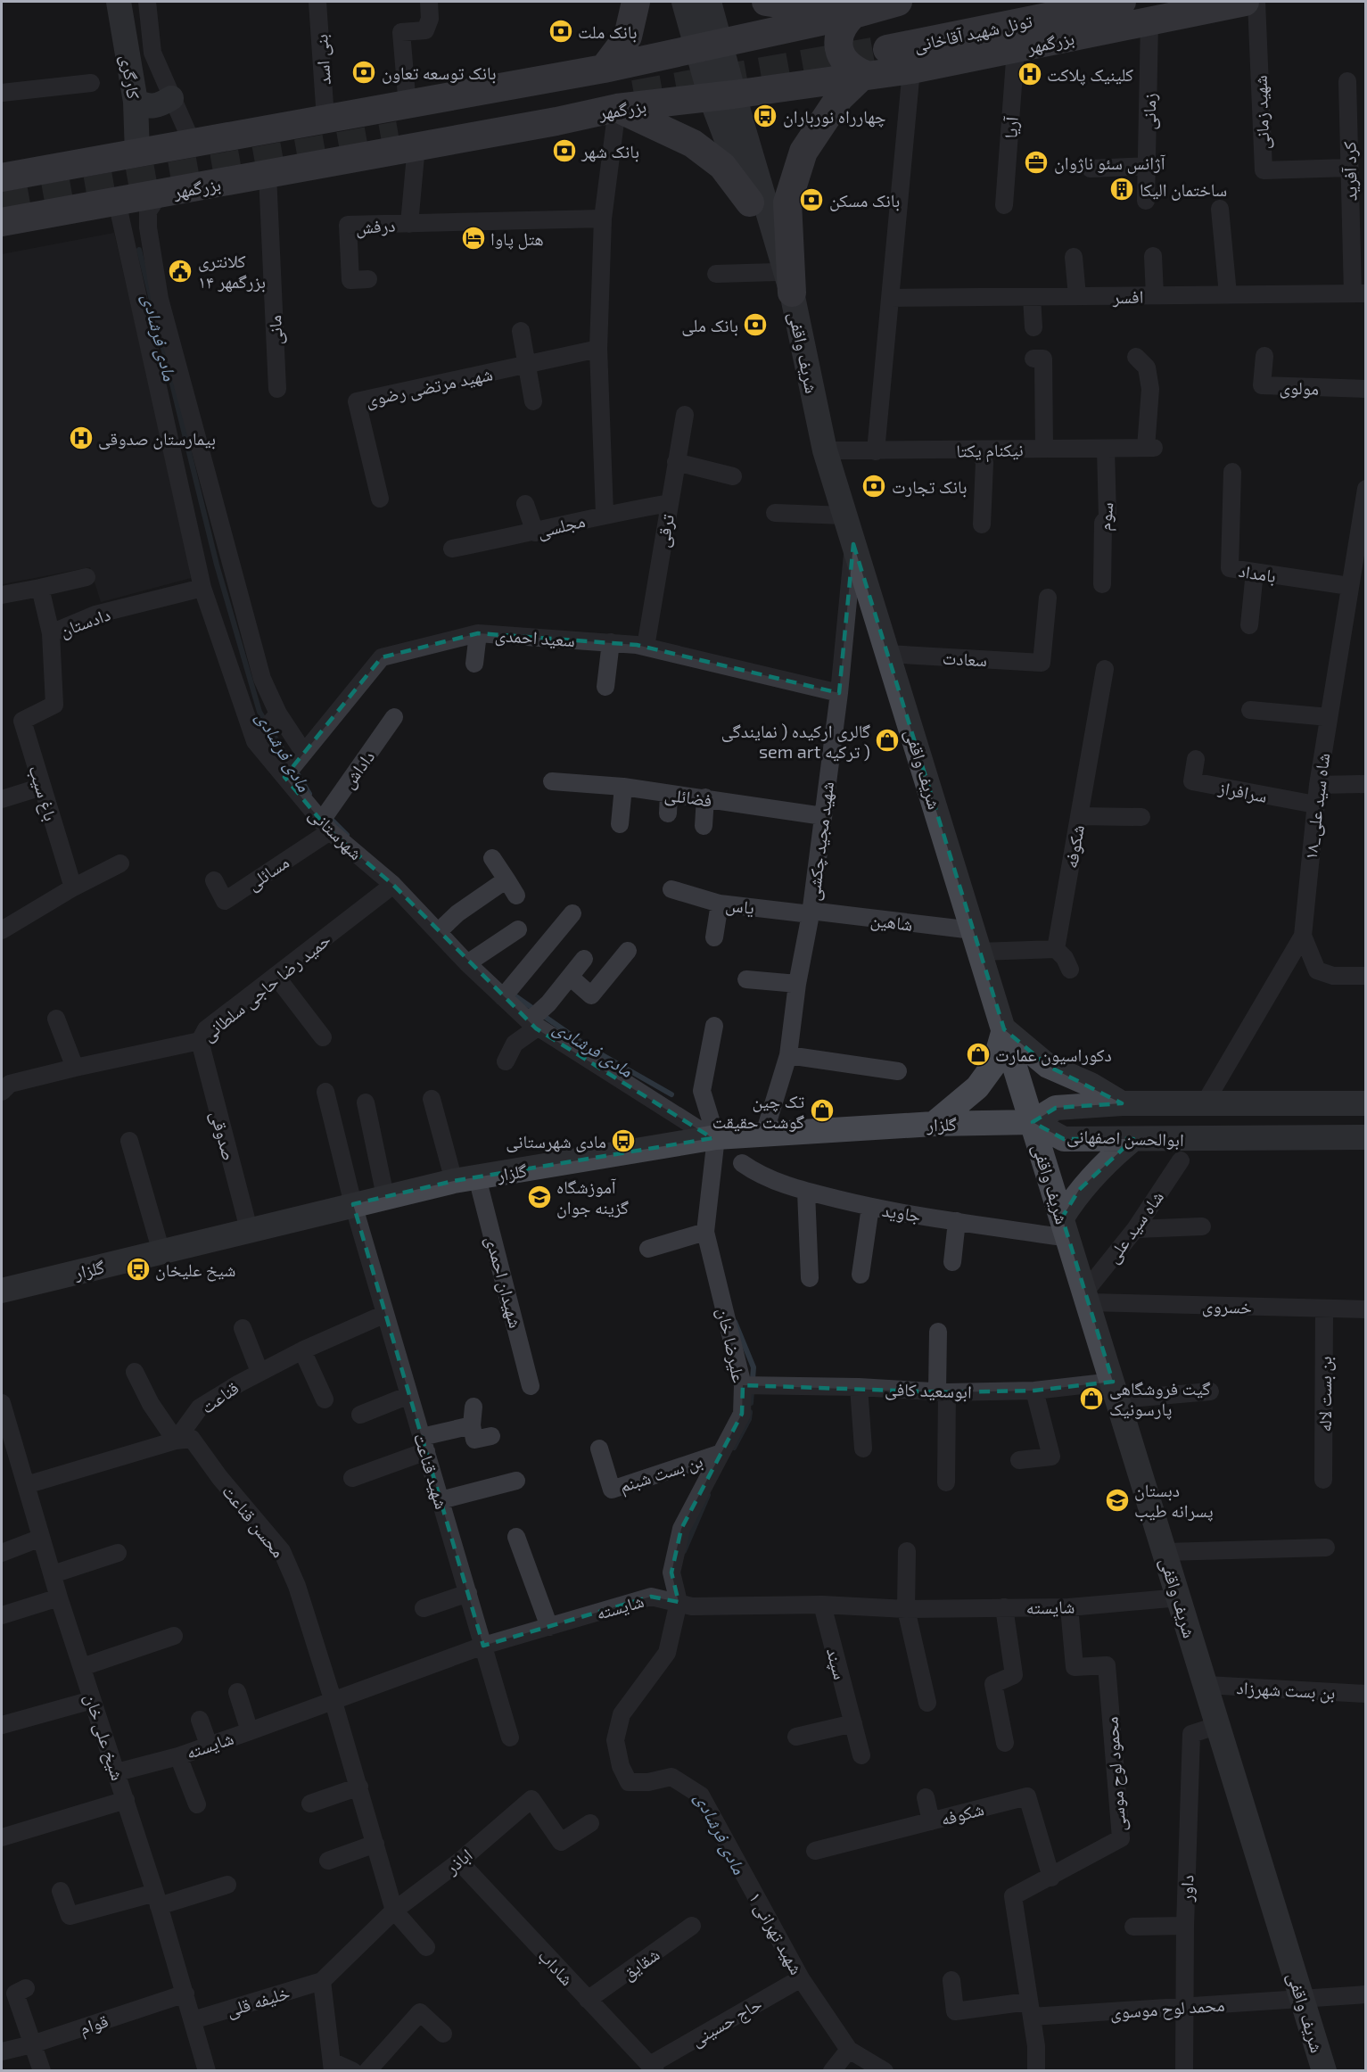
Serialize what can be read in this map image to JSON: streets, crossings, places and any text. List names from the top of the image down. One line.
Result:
{"streets":{"main road":["تونل شهید آقاخانی","بزرگمهر","کارگری","شریف واقفی","گلزار","ابوالحسن اصفهانی"],"street":["بنی اسد","زمانی","شهید زمانی","آریا","کرد آفرید","درفش","افسر","مانی","شهید مرتضی رضوی","مولوی","نیکنام یکتا","سوم","مجلسی","ترقی","بامداد","دادستان","سعید احمدی","سعادت","داداش","سرافراز","باغ سیب","فضائلی","۱۸_شاه سید علی","شهرستانی","شهید مجید چکشی","شکوفه","مسائلی","یاس","شاهین","حمید رضا حاجی سلطانی","صدوقی","جاوید","شاه سید علی","شهیدان احمدی","خسروی","علیرضا خان","ابوسعید کافی","بن بست لاله","قناعت","شهید قناعت","بن بست شبنم","محسن قناعت","شایسته","سپند","بن بست شهرزاد","شیخ علی خان","محمود لوح موسی","اباذر","داور","شهید تهرانی ۱","شقایق","شاداب","خلیفه قلی","محمد لوح موسوی","حاج حسینی","قوام"]},"crossings":[["بزرگمهر","زمانی"],["بزرگمهر","آریا"],["بزرگمهر","درفش"],["بزرگمهر","مانی"],["بزرگمهر","شریف واقفی"],["بزرگمهر","شهرستانی"],["شهید زمانی","کرد آفرید"],["کرد آفرید","افسر"],["شریف واقفی","نیکنام یکتا"],["شریف واقفی","سعادت"],["شریف واقفی","شهید مجید چکشی"],["شریف واقفی","شاهین"],["شریف واقفی","گلزار"],["شریف واقفی","ابوالحسن اصفهانی"],["شریف واقفی","جاوید"],["شریف واقفی","شاه سید علی"],["شریف واقفی","خسروی"],["شریف واقفی","ابوسعید کافی"],["شریف واقفی","شایسته"],["شریف واقفی","بن بست شهرزاد"],["شریف واقفی","داور"],["شریف واقفی","محمد لوح موسوی"],["نیکنام یکتا","سوم"],["مجلسی","ترقی"],["ترقی","سعید احمدی"],["بامداد","۱۸_شاه سید علی"],["دادستان","باغ سیب"],["دادستان","شهرستانی"],["سعید احمدی","شهرستانی"],["سعید احمدی","شهید مجید چکشی"],["داداش","شهرستانی"],["داداش","مسائلی"],["سرافراز","۱۸_شاه سید علی"],["فضائلی","شهید مجید چکشی"],["۱۸_شاه سید علی","ابوالحسن اصفهانی"],["شهرستانی","مسائلی"],["شهرستانی","حمید رضا حاجی سلطانی"],["شهرستانی","گلزار"],["شهرستانی","علیرضا خان"],["شهید مجید چکشی","یاس"],["شهید مجید چکشی","شاهین"],["شهید مجید چکشی","گلزار"],["شکوفه","محمود لوح موسی"],["یاس","شاهین"],["حمید رضا حاجی سلطانی","صدوقی"],["گلزار","صدوقی"],["گلزار","ابوالحسن اصفهانی"],["گلزار","شهیدان احمدی"],["گلزار","علیرضا خان"],["گلزار","شهید قناعت"],["شاه سید علی","خسروی"],["خسروی","بن بست لاله"],["علیرضا خان","ابوسعید کافی"],["علیرضا خان","بن بست شبنم"],["علیرضا خان","شایسته"],["علیرضا خان","شهید تهرانی ۱"],["قناعت","شهید قناعت"],["قناعت","محسن قناعت"],["شهید قناعت","شایسته"],["محسن قناعت","شایسته"],["شایسته","سپند"],["شایسته","شیخ علی خان"],["شایسته","محمود لوح موسی"],["شایسته","شهید تهرانی ۱"],["شیخ علی خان","خلیفه قلی"],["شیخ علی خان","قوام"],["محمود لوح موسی","محمد لوح موسوی"],["اباذر","شاداب"],["اباذر","خلیفه قلی"],["داور","محمد لوح موسوی"],["شهید تهرانی ۱","حاج حسینی"],["شقایق","شاداب"],["شاداب","حاج حسینی"]],"water":["مادی فرشادی"],"places":{"bank":["بانک ملت","بانک توسعه تعاون","بانک شهر","بانک مسکن","بانک ملی","بانک تجارت"],"hospital":["کلینیک پلاکت","بیمارستان صدوقی"],"bus stop":["چهارراه نورباران","مادی شهرستانی","شیخ علیخان"],"office":["آژانس سئو ناژوان"],"building":["ساختمان الیکا"],"hotel":["هتل پاوا"],"public building":["کلانتری ۱۴ بزرگمهر"],"shop":["گالری ارکیده ( نمایندگی sem art ترکیه )","دکوراسیون عمارت","تک چین گوشت حقیقت","گیت فروشگاهی پارسونیک"],"school or university":["آموزشگاه گزینه جوان","دبستان پسرانه طیب"]}}
